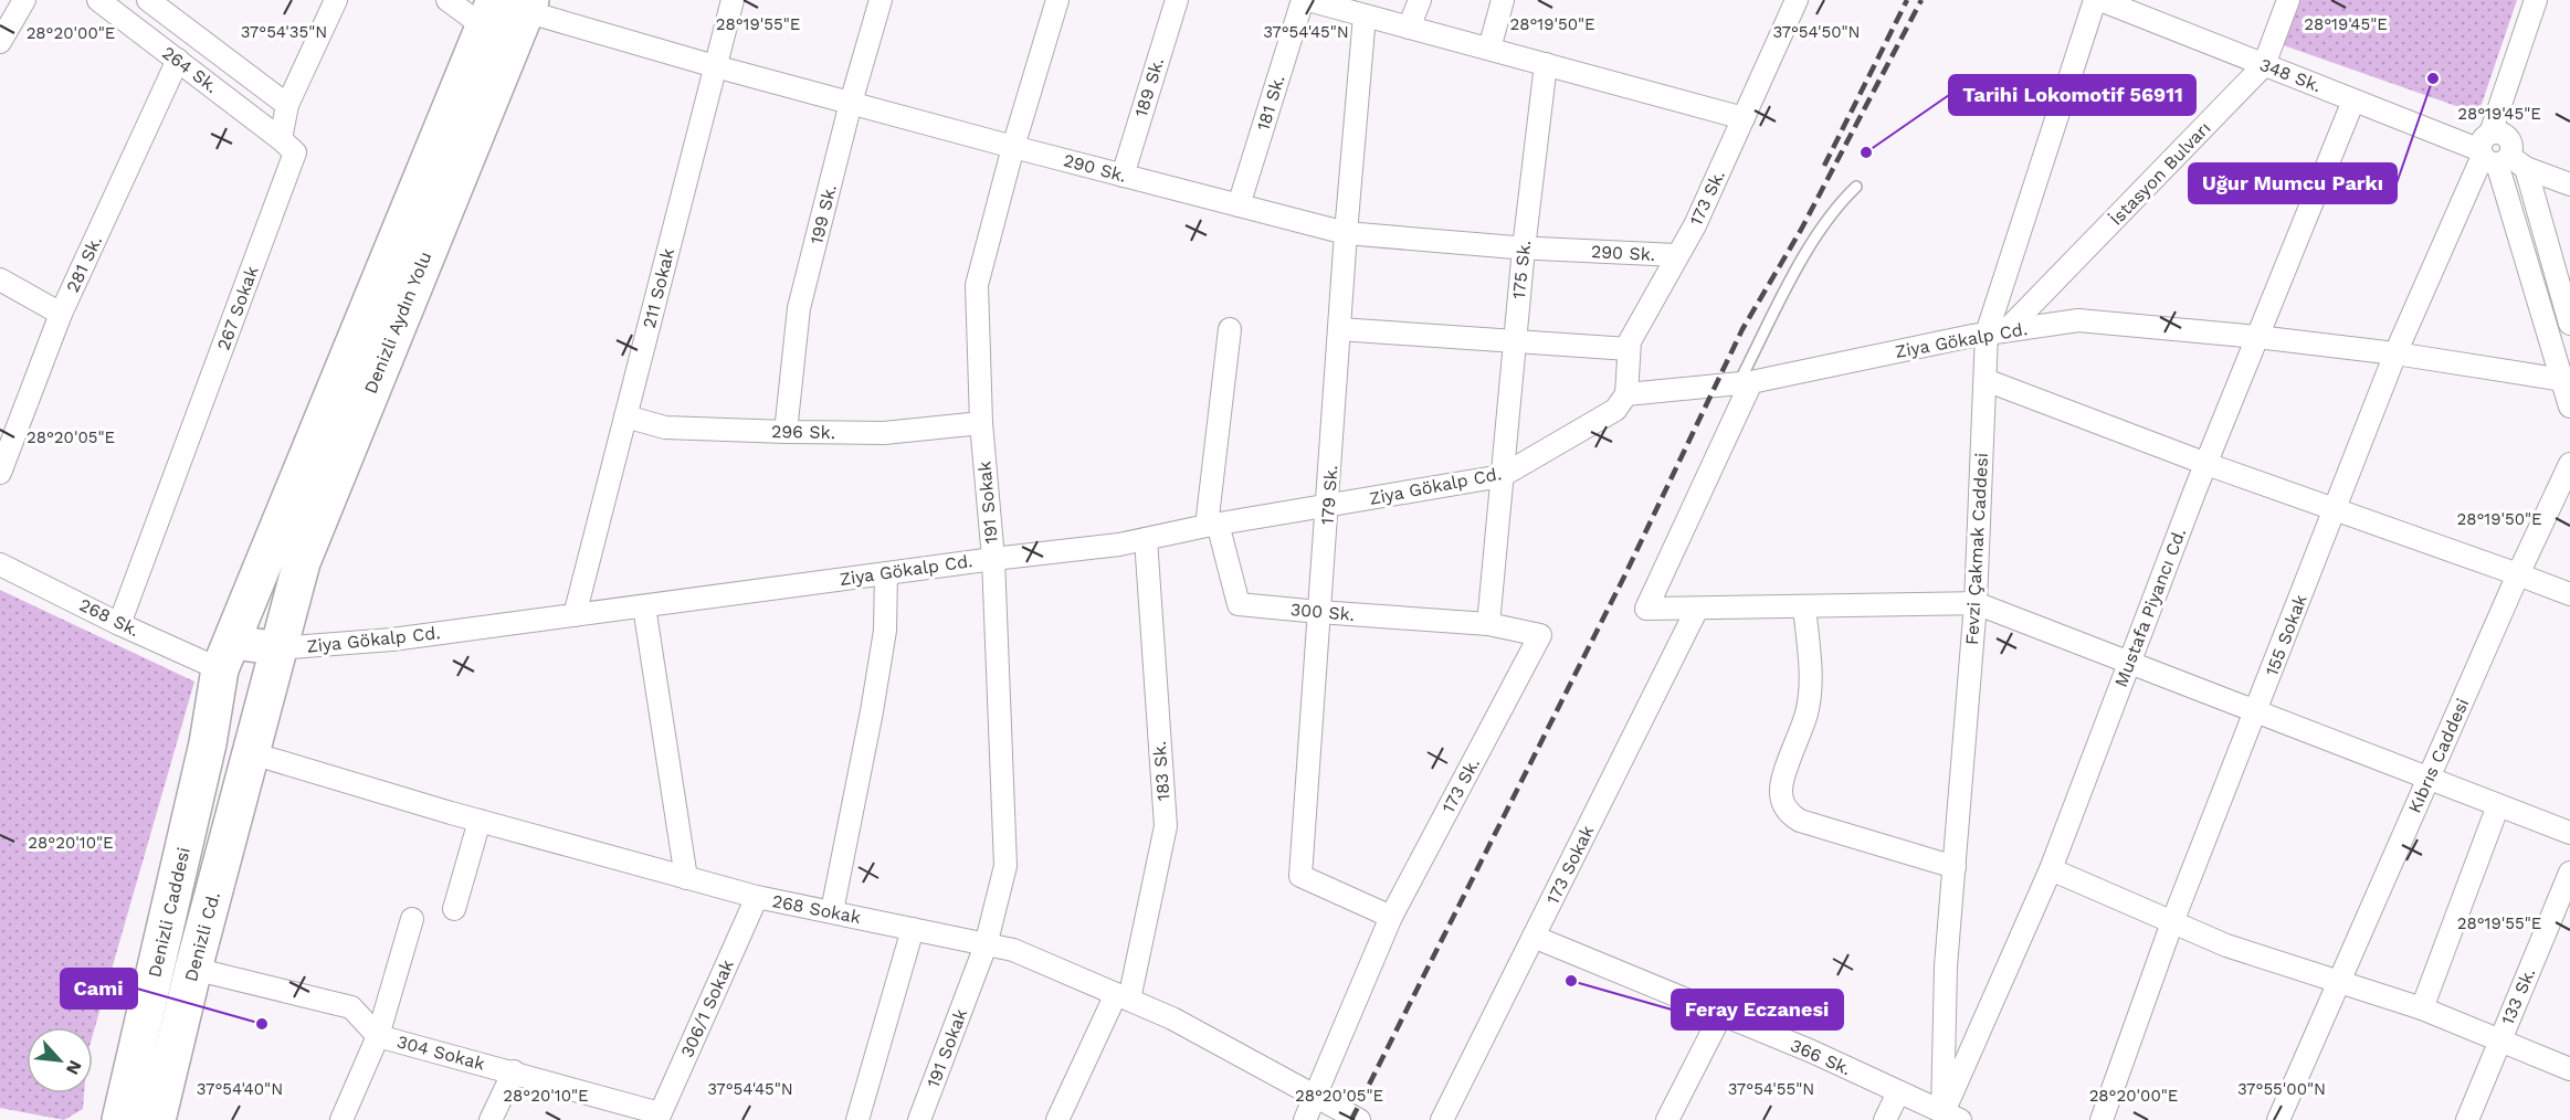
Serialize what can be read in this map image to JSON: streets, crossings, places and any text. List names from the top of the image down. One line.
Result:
{"streets":{"highway":["Denizli Aydın Yolu","Denizli Caddesi","Denizli Cd."],"street":["264 Sk.","348 Sk.","189 Sk.","181 Sk.","290 Sk.","İstasyon Bulvarı","173 Sk.","199 Sk.","281 Sk.","175 Sk.","211 Sokak","267 Sokak","Ziya Gökalp Cd.","296 Sk.","179 Sk.","191 Sokak","Fevzi Çakmak Caddesi","Mustafa Piyancı Cd.","300 Sk.","268 Sk.","155 Sokak","Kıbrıs Caddesi","183 Sk.","173 Sokak","268 Sokak","133 Sk.","306/1 Sokak","304 Sokak","366 Sk."]},"crossings":[["264 Sk.","281 Sk."],["264 Sk.","267 Sokak"],["348 Sk.","İstasyon Bulvarı"],["348 Sk.","Fevzi Çakmak Caddesi"],["348 Sk.","Mustafa Piyancı Cd."],["348 Sk.","155 Sokak"],["189 Sk.","290 Sk."],["181 Sk.","290 Sk."],["290 Sk.","173 Sk."],["290 Sk.","199 Sk."],["290 Sk.","175 Sk."],["290 Sk.","211 Sokak"],["290 Sk.","Denizli Aydın Yolu"],["290 Sk.","179 Sk."],["290 Sk.","191 Sokak"],["İstasyon Bulvarı","Ziya Gökalp Cd."],["İstasyon Bulvarı","Fevzi Çakmak Caddesi"],["173 Sk.","Ziya Gökalp Cd."],["173 Sk.","179 Sk."],["173 Sk.","300 Sk."],["173 Sk.","268 Sokak"],["199 Sk.","296 Sk."],["175 Sk.","Ziya Gökalp Cd."],["211 Sokak","Ziya Gökalp Cd."],["211 Sokak","296 Sk."],["267 Sokak","268 Sk."],["Denizli Aydın Yolu","Ziya Gökalp Cd."],["Denizli Aydın Yolu","268 Sk."],["Denizli Aydın Yolu","268 Sokak"],["Denizli Aydın Yolu","Denizli Caddesi"],["Denizli Aydın Yolu","Denizli Cd."],["Ziya Gökalp Cd.","179 Sk."],["Ziya Gökalp Cd.","191 Sokak"],["Ziya Gökalp Cd.","Fevzi Çakmak Caddesi"],["Ziya Gökalp Cd.","Mustafa Piyancı Cd."],["Ziya Gökalp Cd.","300 Sk."],["Ziya Gökalp Cd.","155 Sokak"],["Ziya Gökalp Cd.","183 Sk."],["296 Sk.","191 Sokak"],["179 Sk.","300 Sk."],["191 Sokak","268 Sokak"],["Fevzi Çakmak Caddesi","Mustafa Piyancı Cd."],["Fevzi Çakmak Caddesi","366 Sk."],["Mustafa Piyancı Cd.","366 Sk."],["183 Sk.","268 Sokak"],["173 Sokak","366 Sk."],["268 Sokak","Denizli Cd."],["268 Sokak","306/1 Sokak"],["Denizli Cd.","304 Sokak"],["306/1 Sokak","304 Sokak"]],"places":["Uğur Mumcu Parkı","Tarihi Lokomotif 56911","Feray Eczanesi","Cami"],"north":"bottom right","coordinates":["28°19'55\"E","28°19'50\"E","28°19'45\"E","37°54'35\"N","37°54'45\"N","37°54'50\"N","28°20'00\"E","28°20'05\"E","28°20'10\"E","37°54'40\"N","37°54'55\"N","37°55'00\"N"]}
